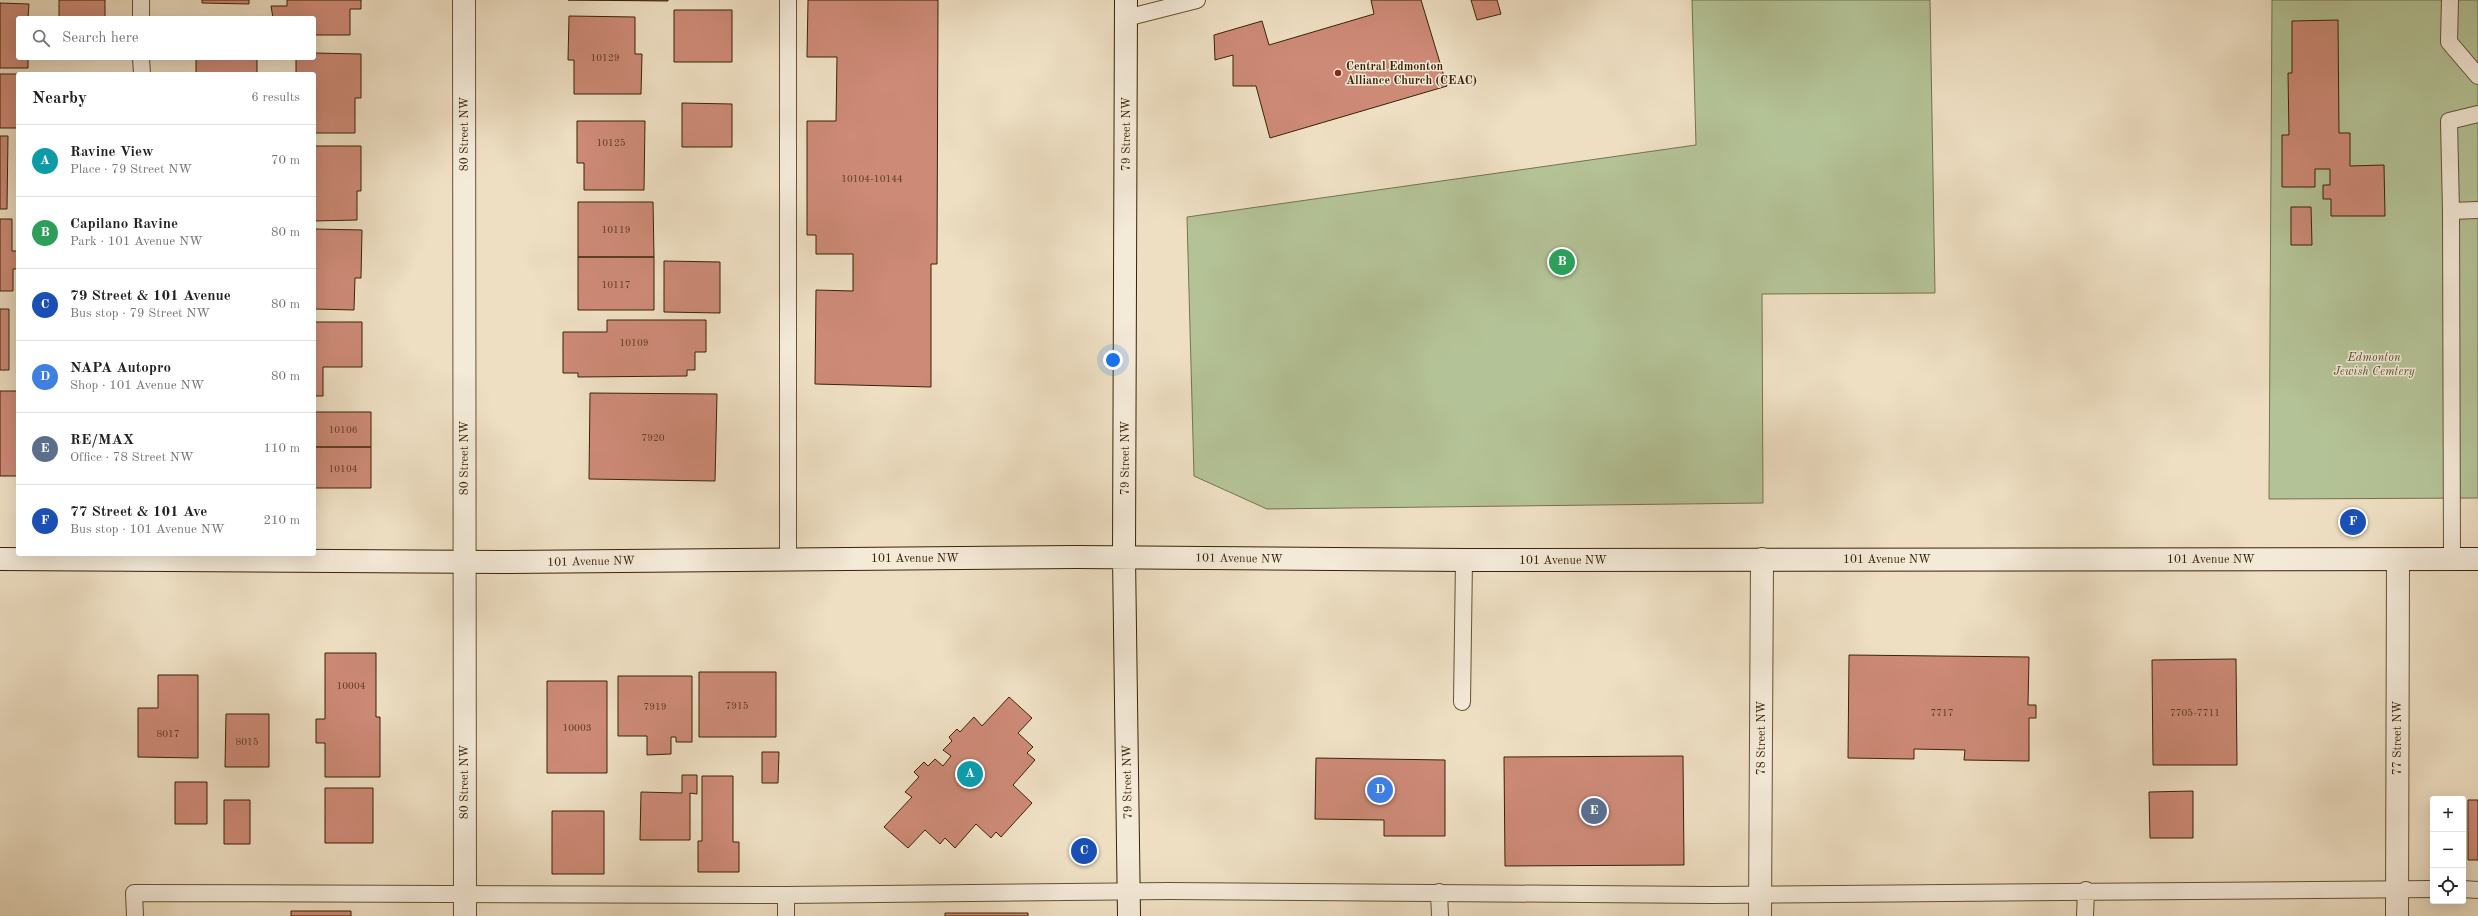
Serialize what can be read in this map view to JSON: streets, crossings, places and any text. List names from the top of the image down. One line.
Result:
{"streets":{"street":["80 Street NW","79 Street NW","101 Avenue NW","78 Street NW","77 Street NW"]},"crossings":[["80 Street NW","101 Avenue NW"],["79 Street NW","101 Avenue NW"],["101 Avenue NW","78 Street NW"],["101 Avenue NW","77 Street NW"]],"parks":["Edmonton Jewish Cemtery"],"places":["Central Edmonton Alliance Church (CEAC)"],"house_numbers":["10129","10125","10104-10144","10119","10117","10109","10106","7920","10104","10004","7915","7919","7717","7705-7711","10003","8017","8015"],"page":{"search":"Search here","heading":["Nearby","6 results"],"list":[{"mark":"A","name":"Ravine View","note":"Place · 79 Street NW","value":"70 m"},{"mark":"B","name":"Capilano Ravine","note":"Park · 101 Avenue NW","value":"80 m"},{"mark":"C","name":"79 Street & 101 Avenue","note":"Bus stop · 79 Street NW","value":"80 m"},{"mark":"D","name":"NAPA Autopro","note":"Shop · 101 Avenue NW","value":"80 m"},{"mark":"E","name":"RE/MAX","note":"Office · 78 Street NW","value":"110 m"},{"mark":"F","name":"77 Street & 101 Ave","note":"Bus stop · 101 Avenue NW","value":"210 m"}],"pins":["B","F","A","D","E","C"],"map_buttons":["+","−"]}}
